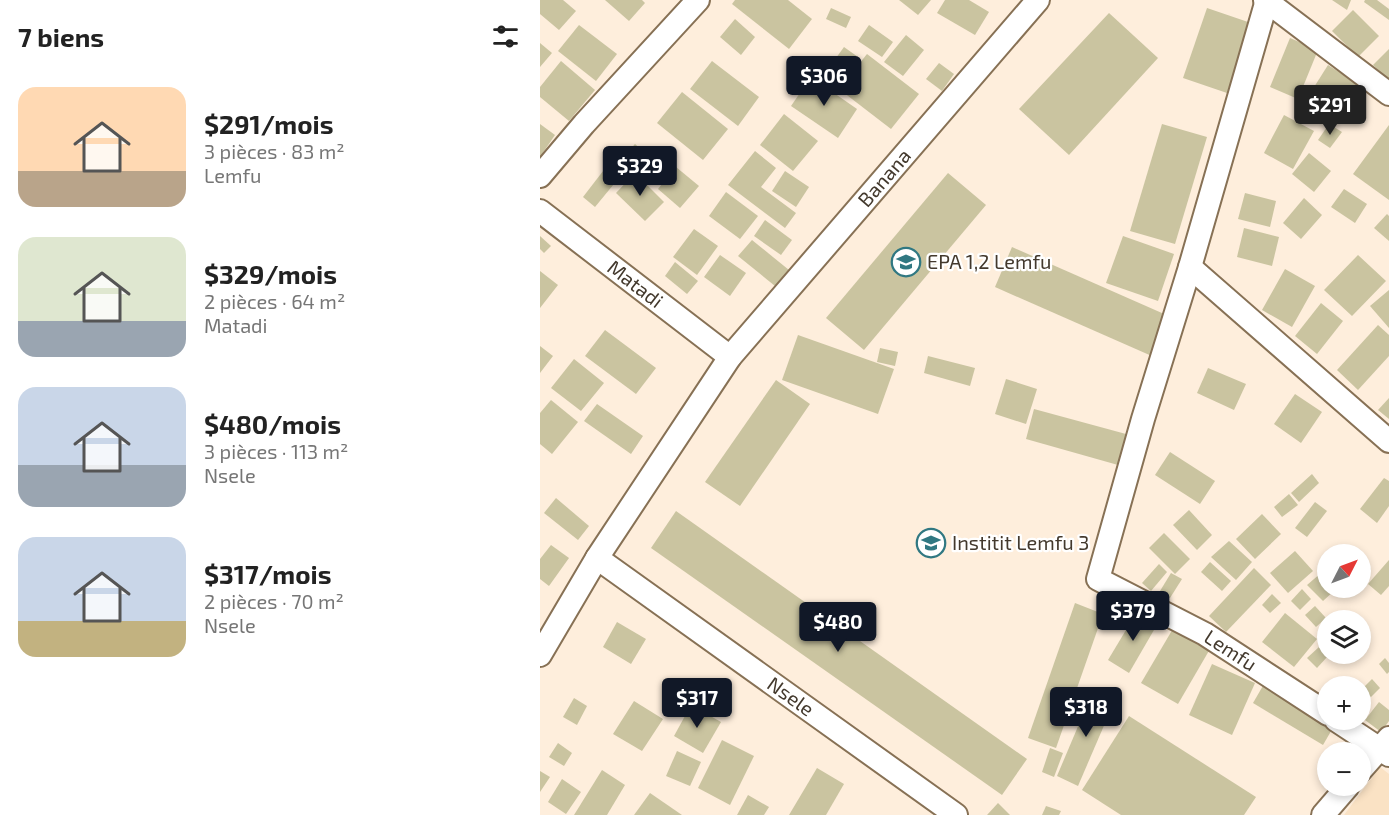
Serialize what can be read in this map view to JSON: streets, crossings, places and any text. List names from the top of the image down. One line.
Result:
{"streets":{"street":["Banana","Matadi","Lemfu","Nsele"]},"crossings":[["Banana","Matadi"],["Banana","Nsele"]],"places":{"school or university":["EPA 1,2 Lemfu","Institit Lemfu 3"]},"north":"top right","page":{"heading":"7 biens","price":["$306","$291","$329","$379","$480","$317","$318"],"list":[{"name":"$291/mois","note":"3 pièces · 83 m² · Lemfu"},{"name":"$329/mois","note":"2 pièces · 64 m² · Matadi"},{"name":"$480/mois","note":"3 pièces · 113 m² · Nsele"},{"name":"$317/mois","note":"2 pièces · 70 m² · Nsele"}],"map_buttons":["+","−"]}}
